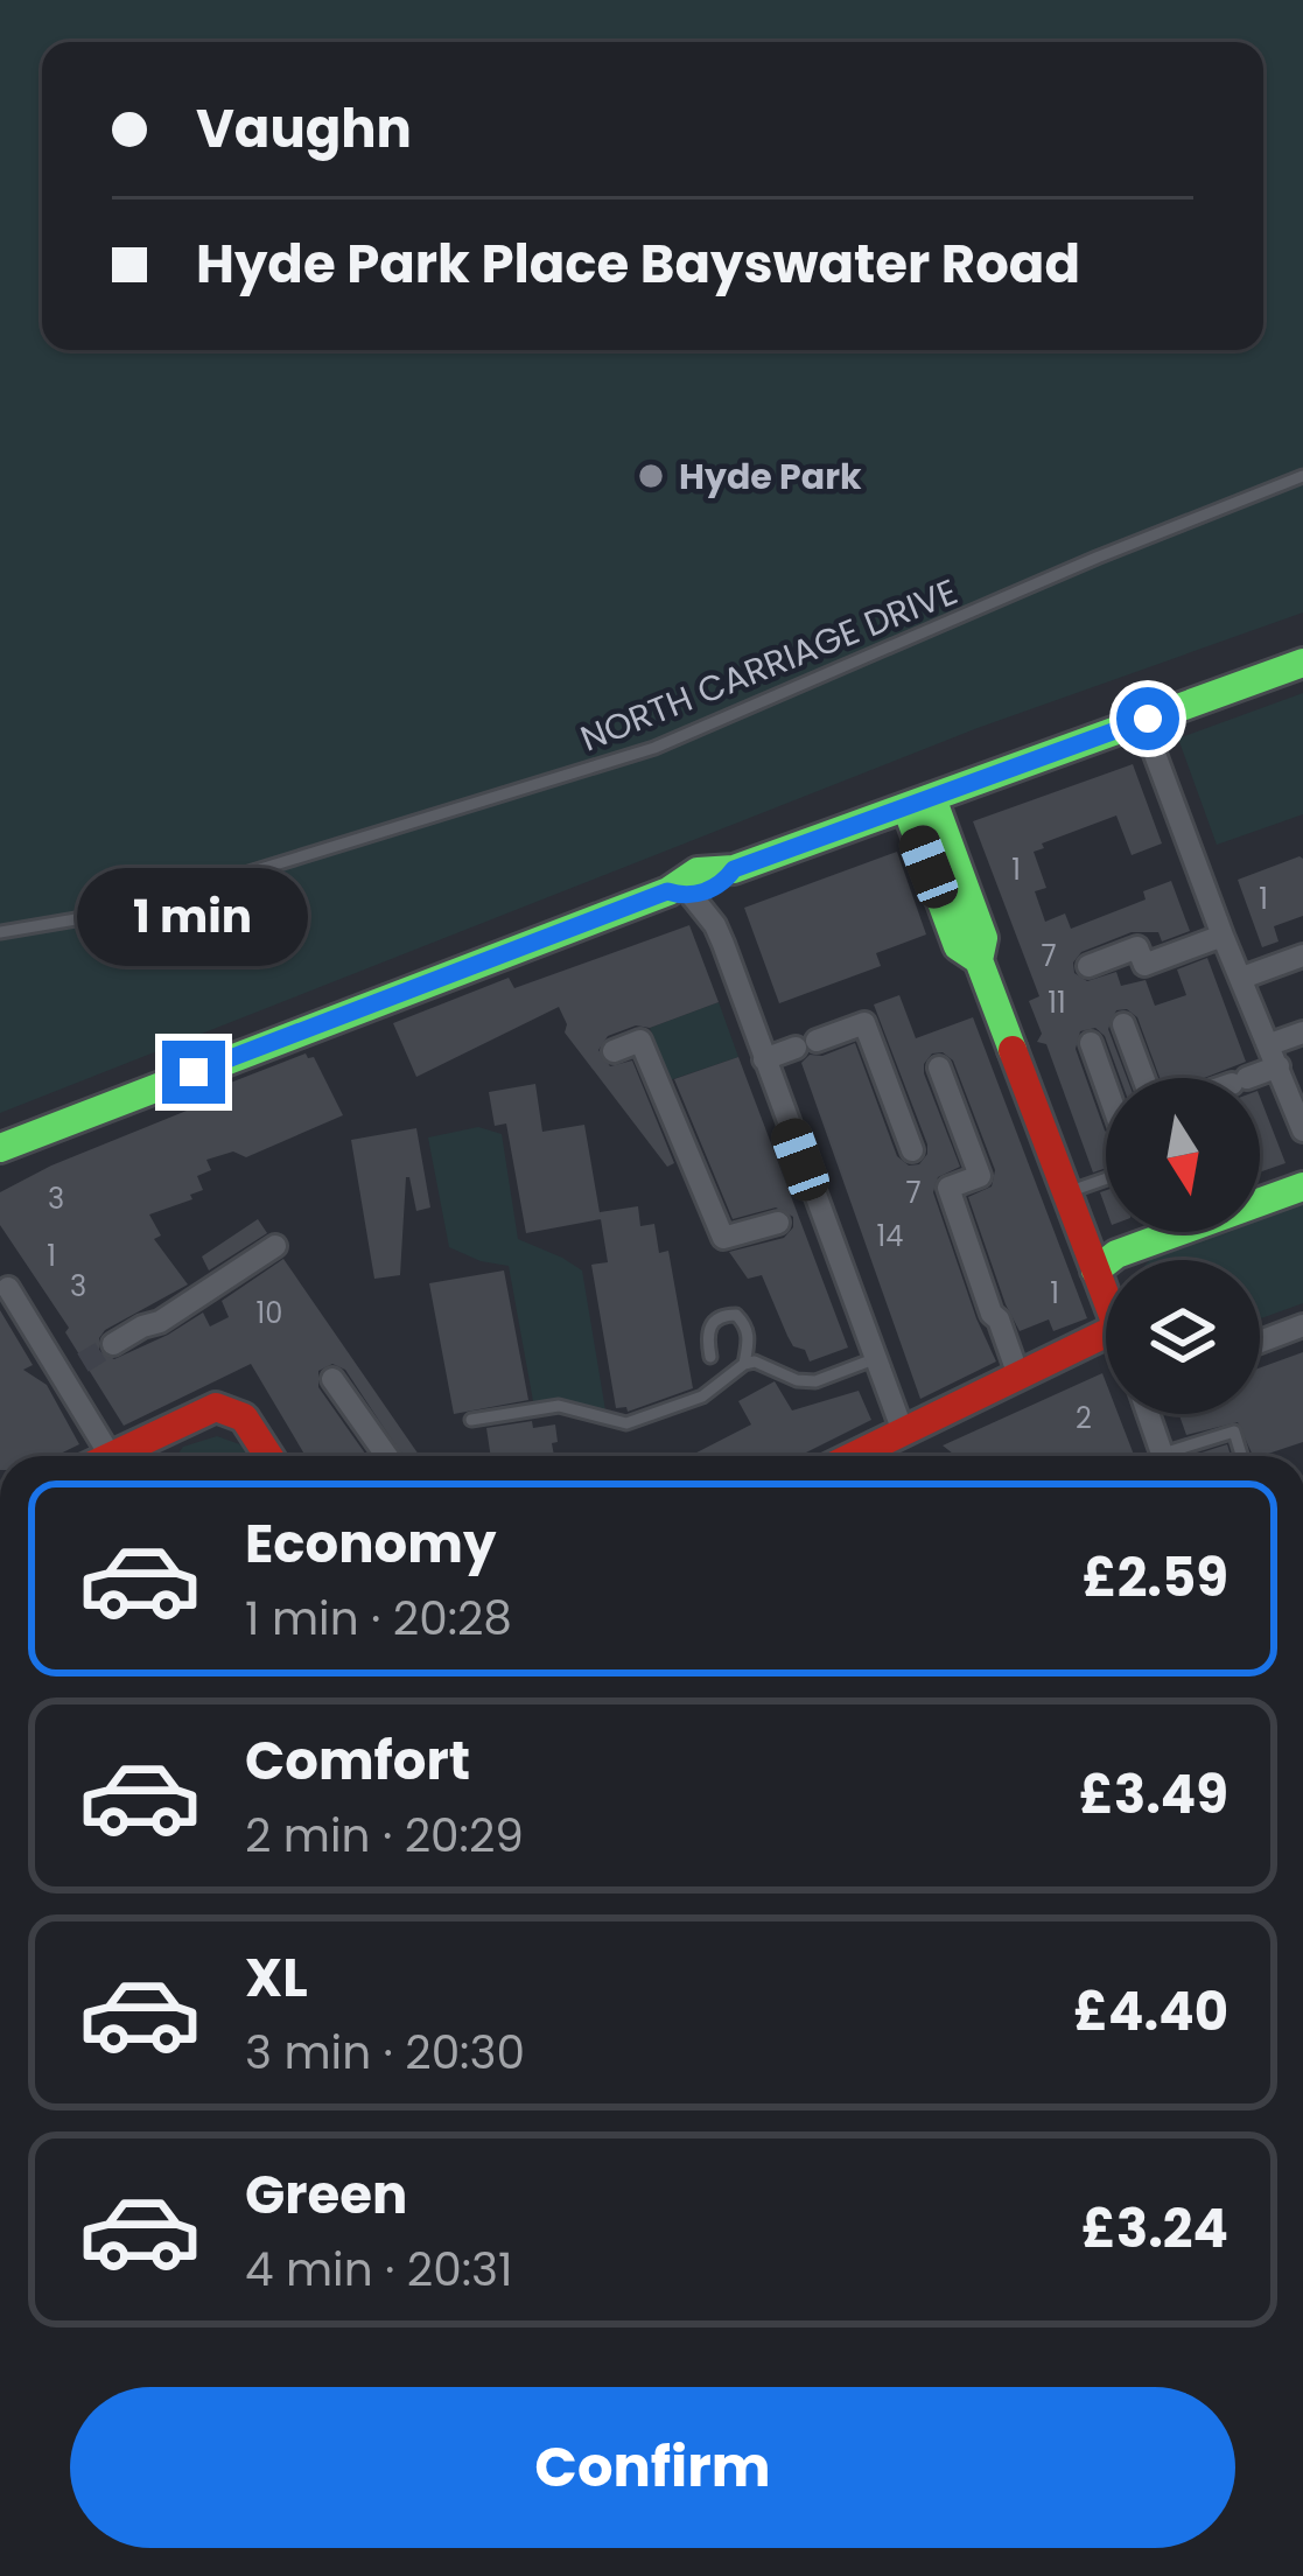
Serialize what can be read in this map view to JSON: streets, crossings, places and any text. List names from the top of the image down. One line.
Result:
{"streets":{"lane":["NORTH CARRIAGE DRIVE"]},"places":["Hyde Park"],"house_numbers":["1","1","7","11","7","3","14","1","3","1","10","2"],"north":"bottom","page":{"banner":["Vaughn","Hyde Park Place Bayswater Road"],"bubble":"1 min","list":[{"name":"Economy","note":"1 min · 20:28","value":"£2.59"},{"name":"Comfort","note":"2 min · 20:29","value":"£3.49"},{"name":"XL","note":"3 min · 20:30","value":"£4.40"},{"name":"Green","note":"4 min · 20:31","value":"£3.24"}],"buttons":"Confirm"}}
